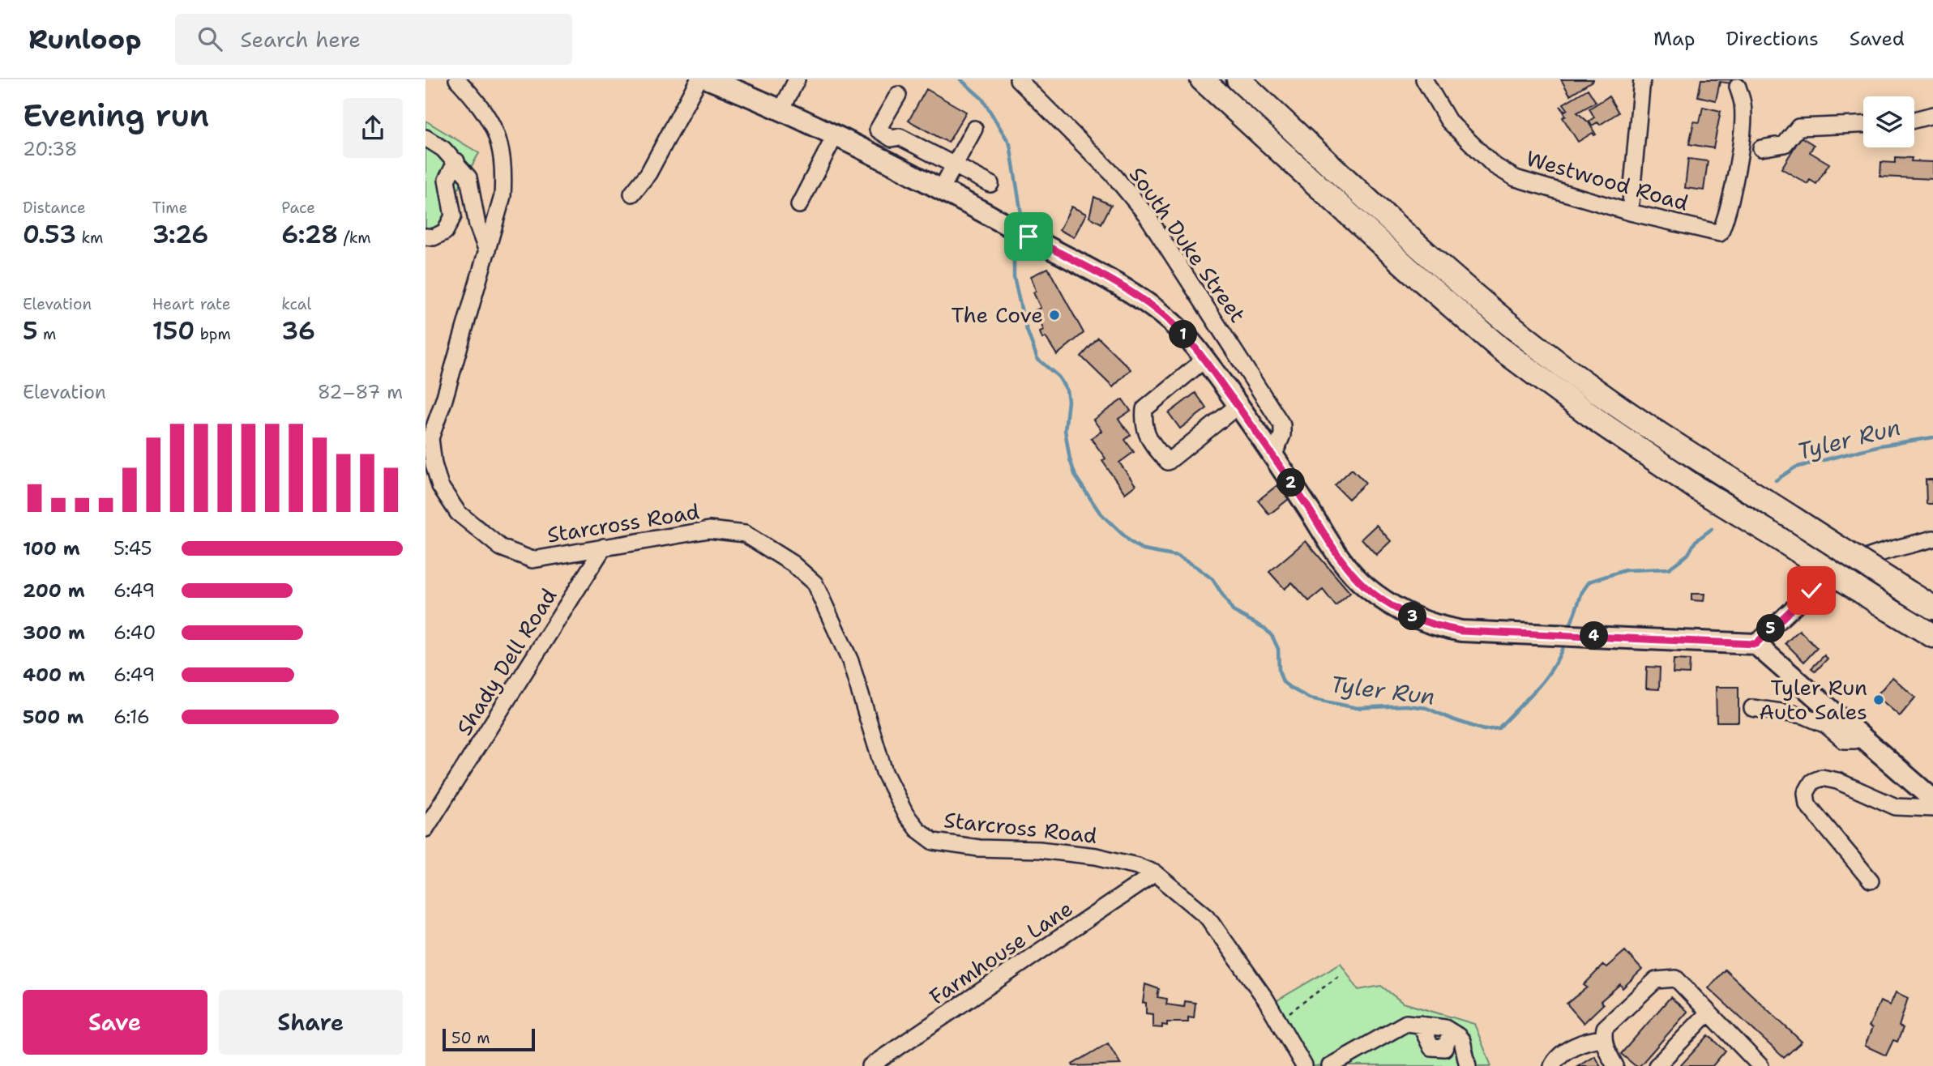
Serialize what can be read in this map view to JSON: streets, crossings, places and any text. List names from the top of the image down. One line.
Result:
{"streets":{"street":["Westwood Road","South Duke Street","Starcross Road","Shady Dell Road","Farmhouse Lane"]},"crossings":[["Starcross Road","Shady Dell Road"],["Starcross Road","Farmhouse Lane"]],"water":["Tyler Run"],"places":["The Cove","Tyler Run Auto Sales"],"scale_bar":"50 m","page":{"header":"Runloop","search":"Search here","nav":["Map","Directions","Saved"],"heading":["Evening run","20:38"],"stats":[["Distance","0.53 km"],["Time","3:26"],["Pace","6:28 /km"],["Elevation","5 m"],["Heart rate","150 bpm"],["kcal","36"]],"pins":["1","2","3","5","4"],"chart":["Elevation","82–87 m"],"list":[{"name":"100 m","note":"5:45"},{"name":"200 m","note":"6:49"},{"name":"300 m","note":"6:40"},{"name":"400 m","note":"6:49"},{"name":"500 m","note":"6:16"}],"buttons":["Save","Share"],"scale":"50 m"}}
